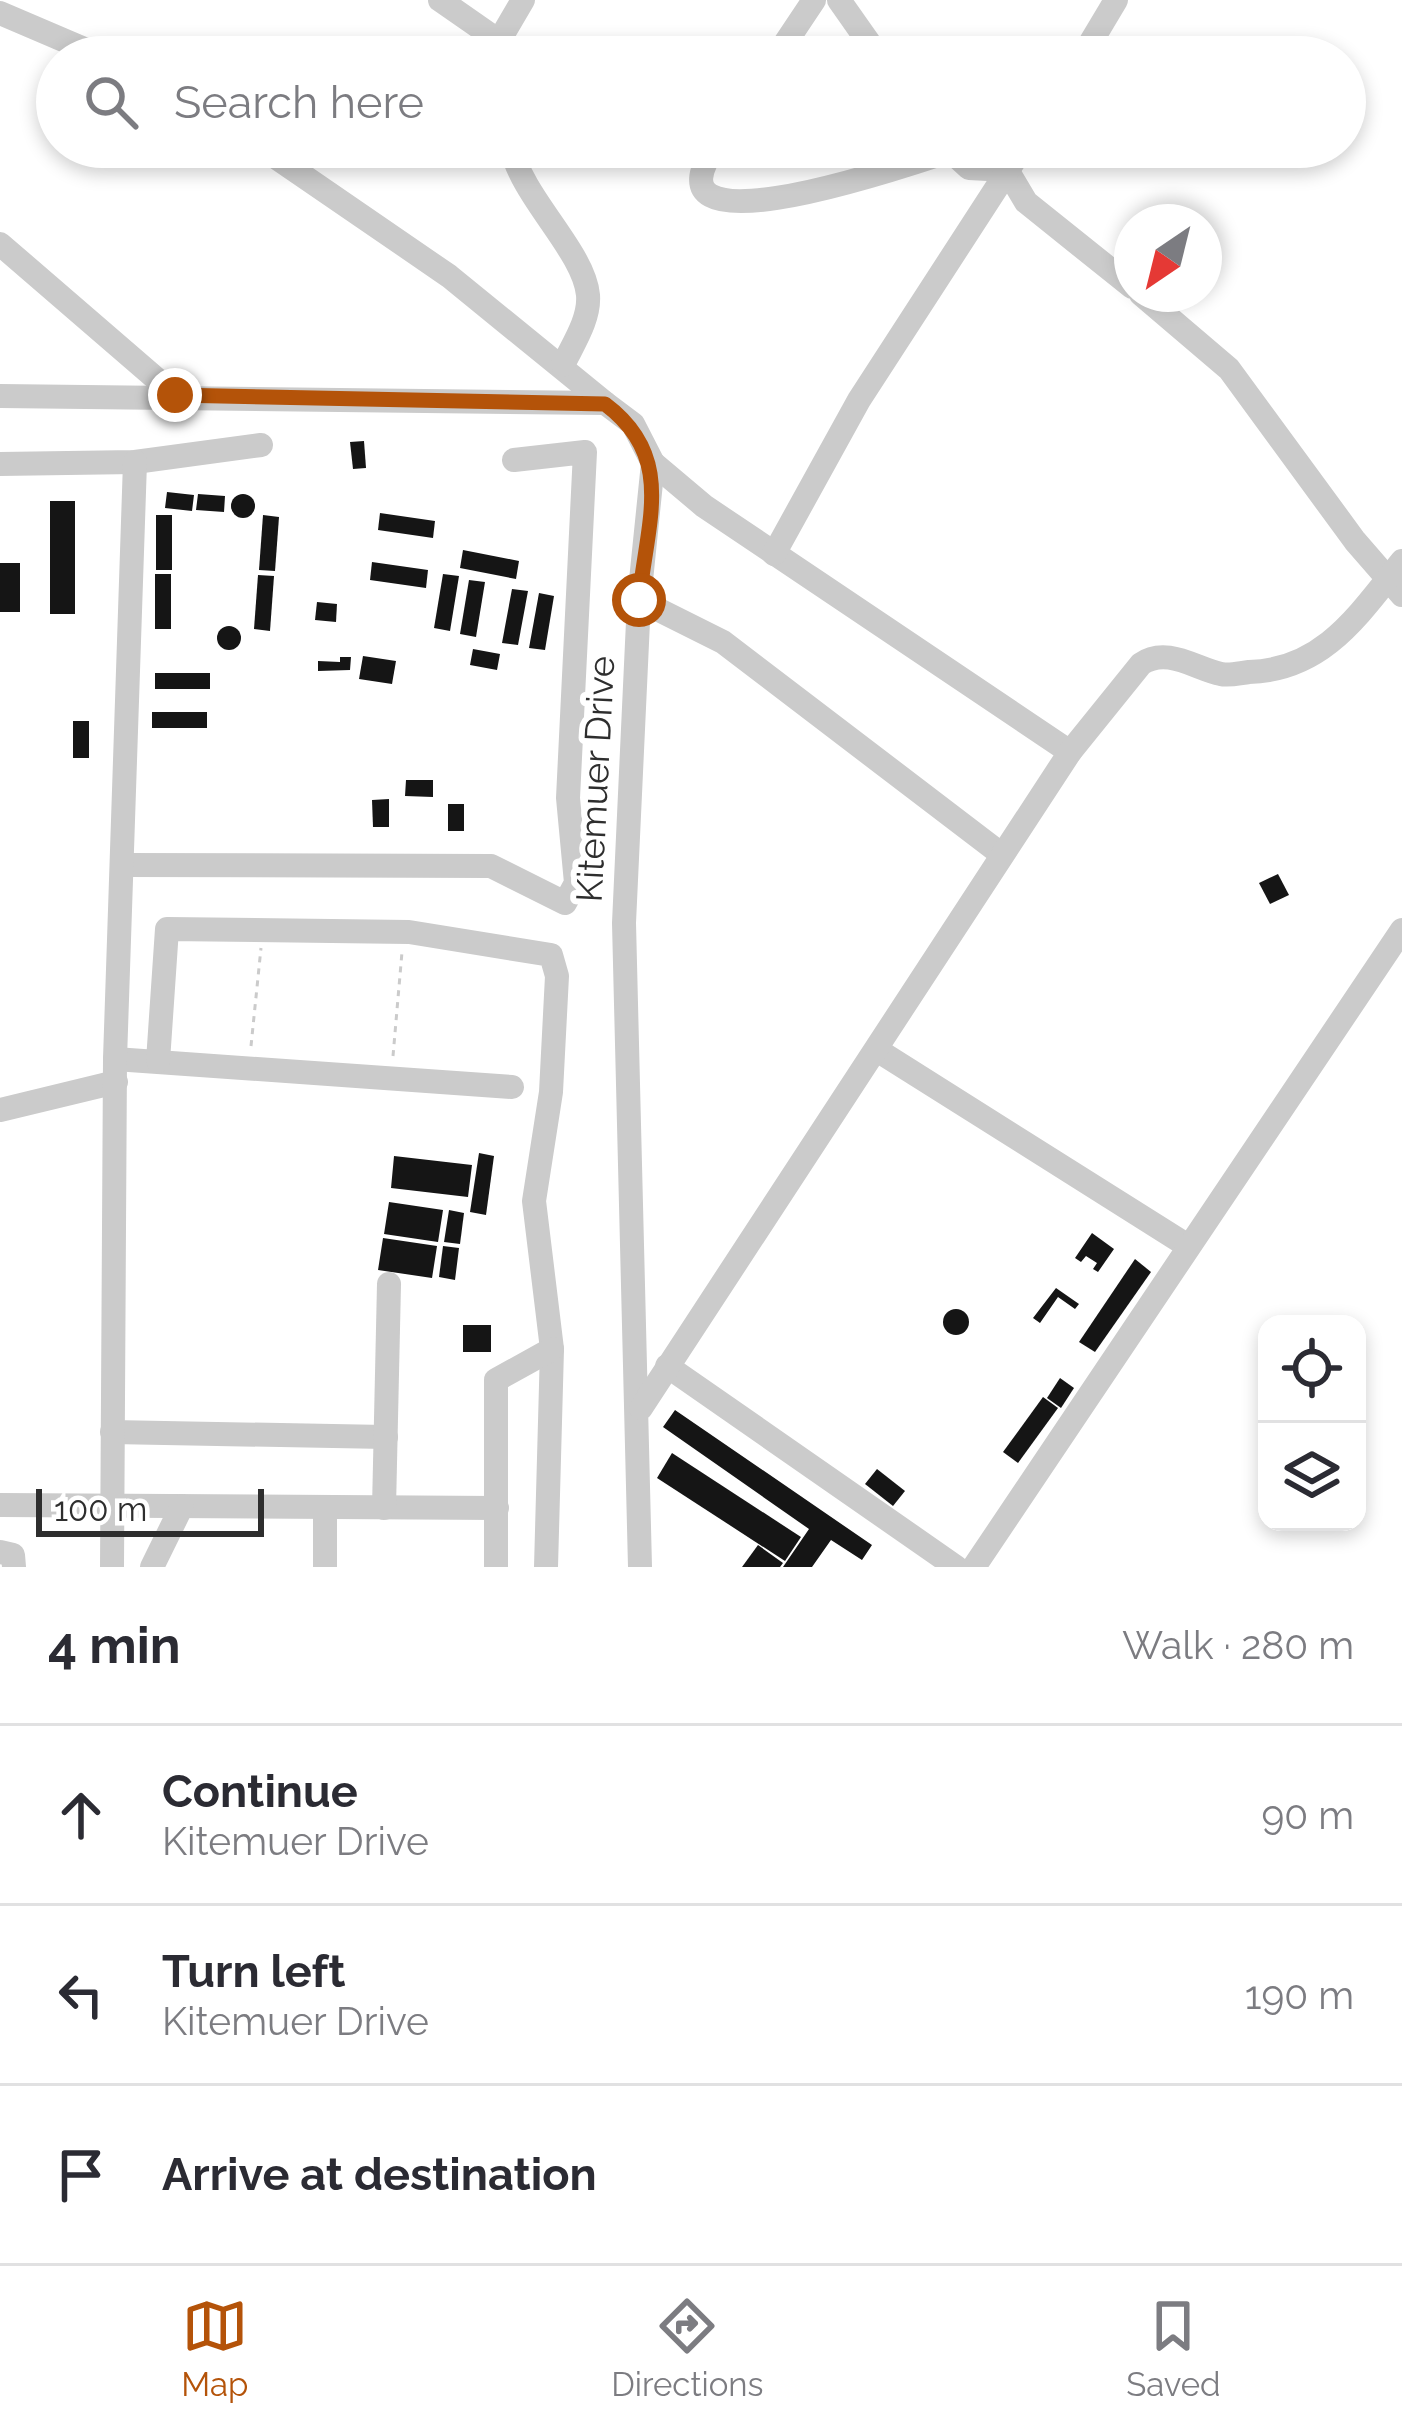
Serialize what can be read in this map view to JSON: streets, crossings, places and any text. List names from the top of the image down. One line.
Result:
{"streets":{"street":["Kitemuer Drive"]},"scale_bar":"100 m","north":"bottom left","page":{"search":"Search here","scale":"100 m","heading":["4 min","Walk · 280 m"],"list":[["Continue","Kitemuer Drive","90 m"],["Turn left","Kitemuer Drive","190 m"],"Arrive at destination"],"nav":["Map","Directions","Saved"]}}
